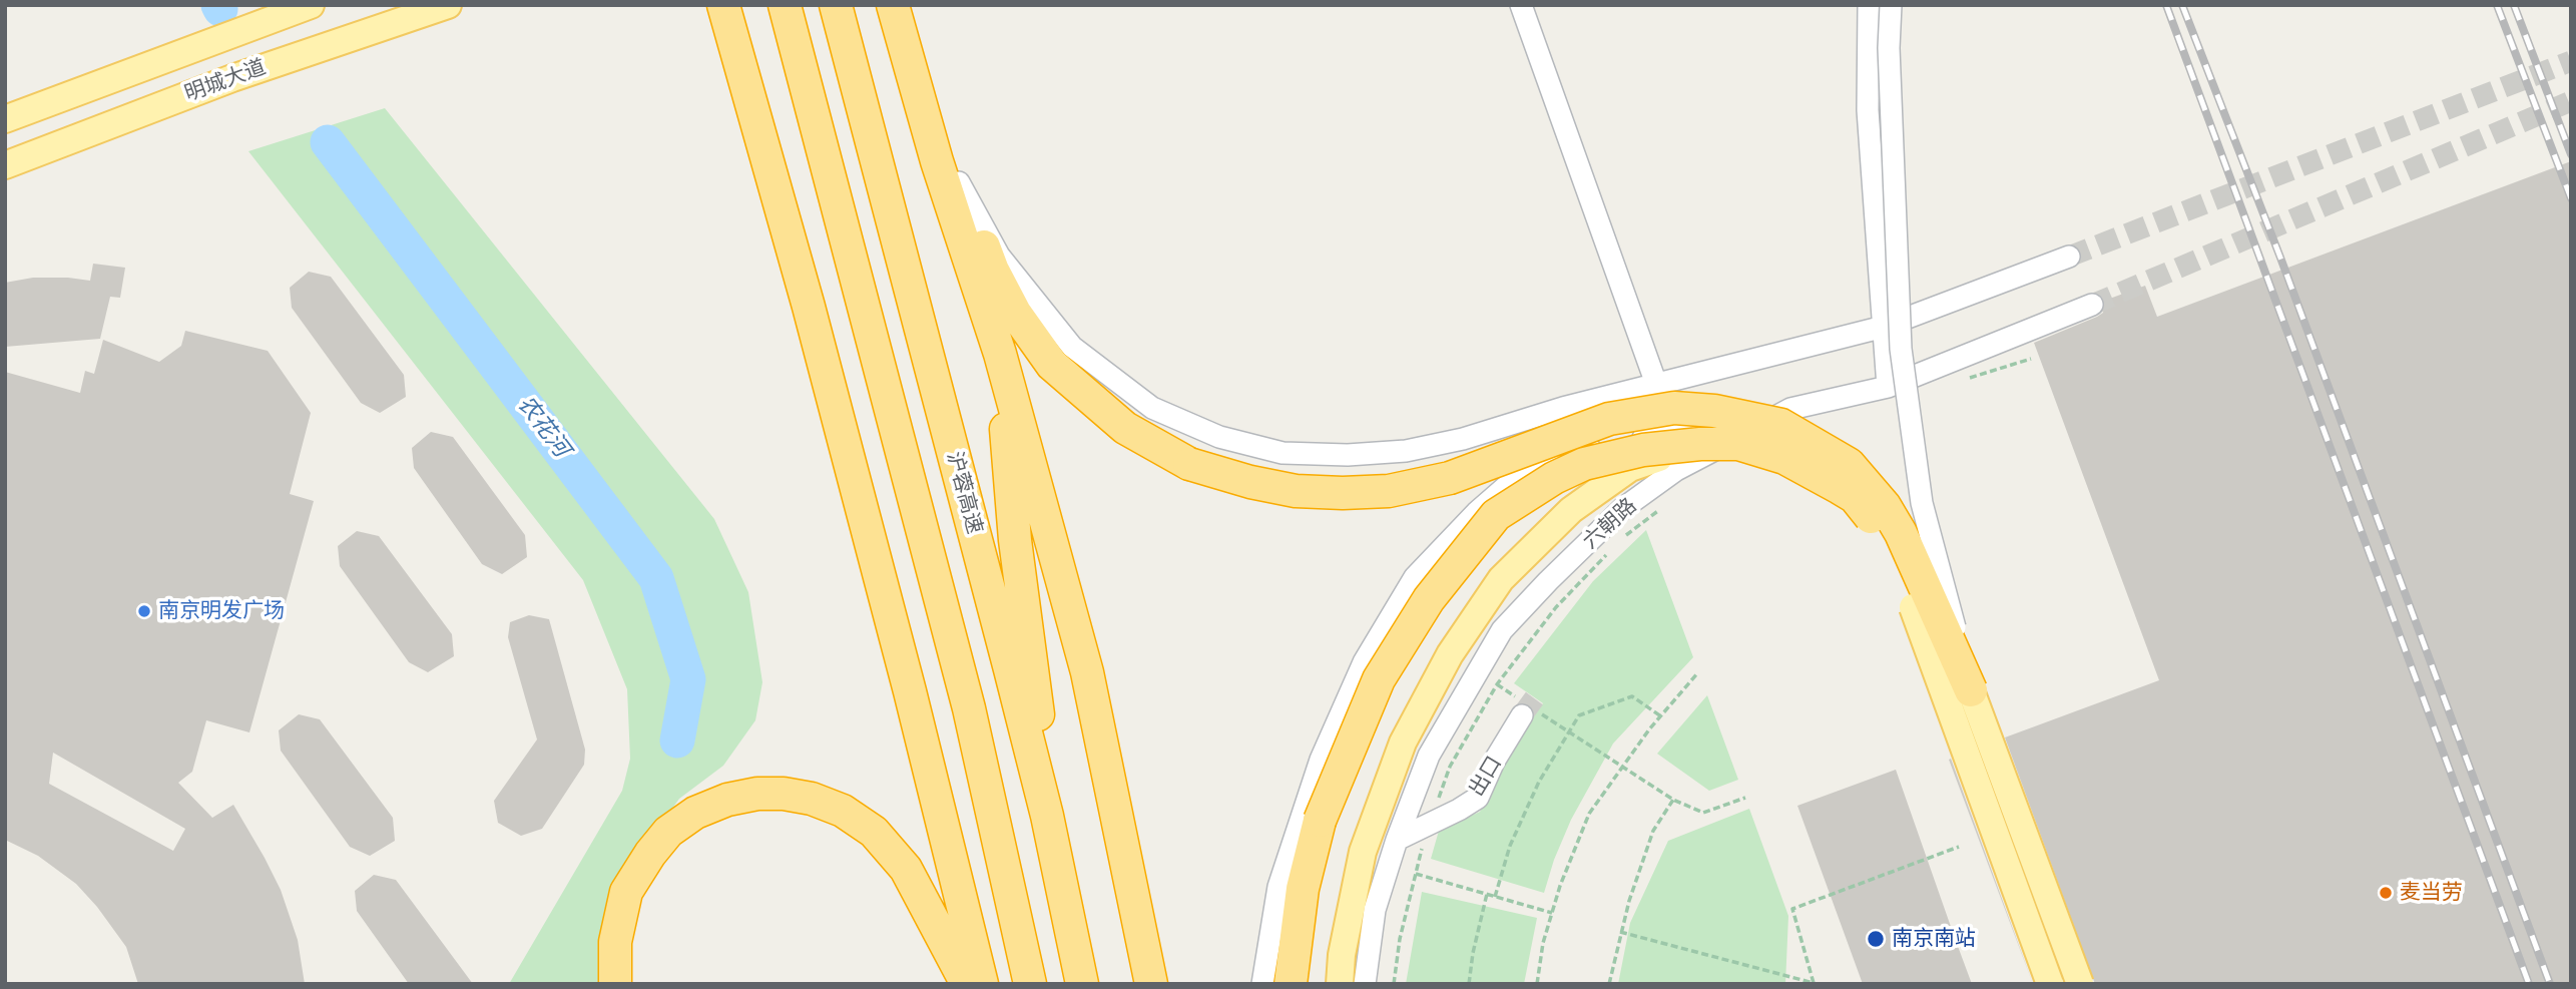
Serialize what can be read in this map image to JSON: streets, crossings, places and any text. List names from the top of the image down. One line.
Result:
{"streets":{"highway":["沪蓉高速"],"main road":["明城大道"],"street":["六朝路","出口"]},"crossings":[["六朝路","出口"]],"water":["农花河"],"places":["南京明发广场","麦当劳","南京南站"]}
